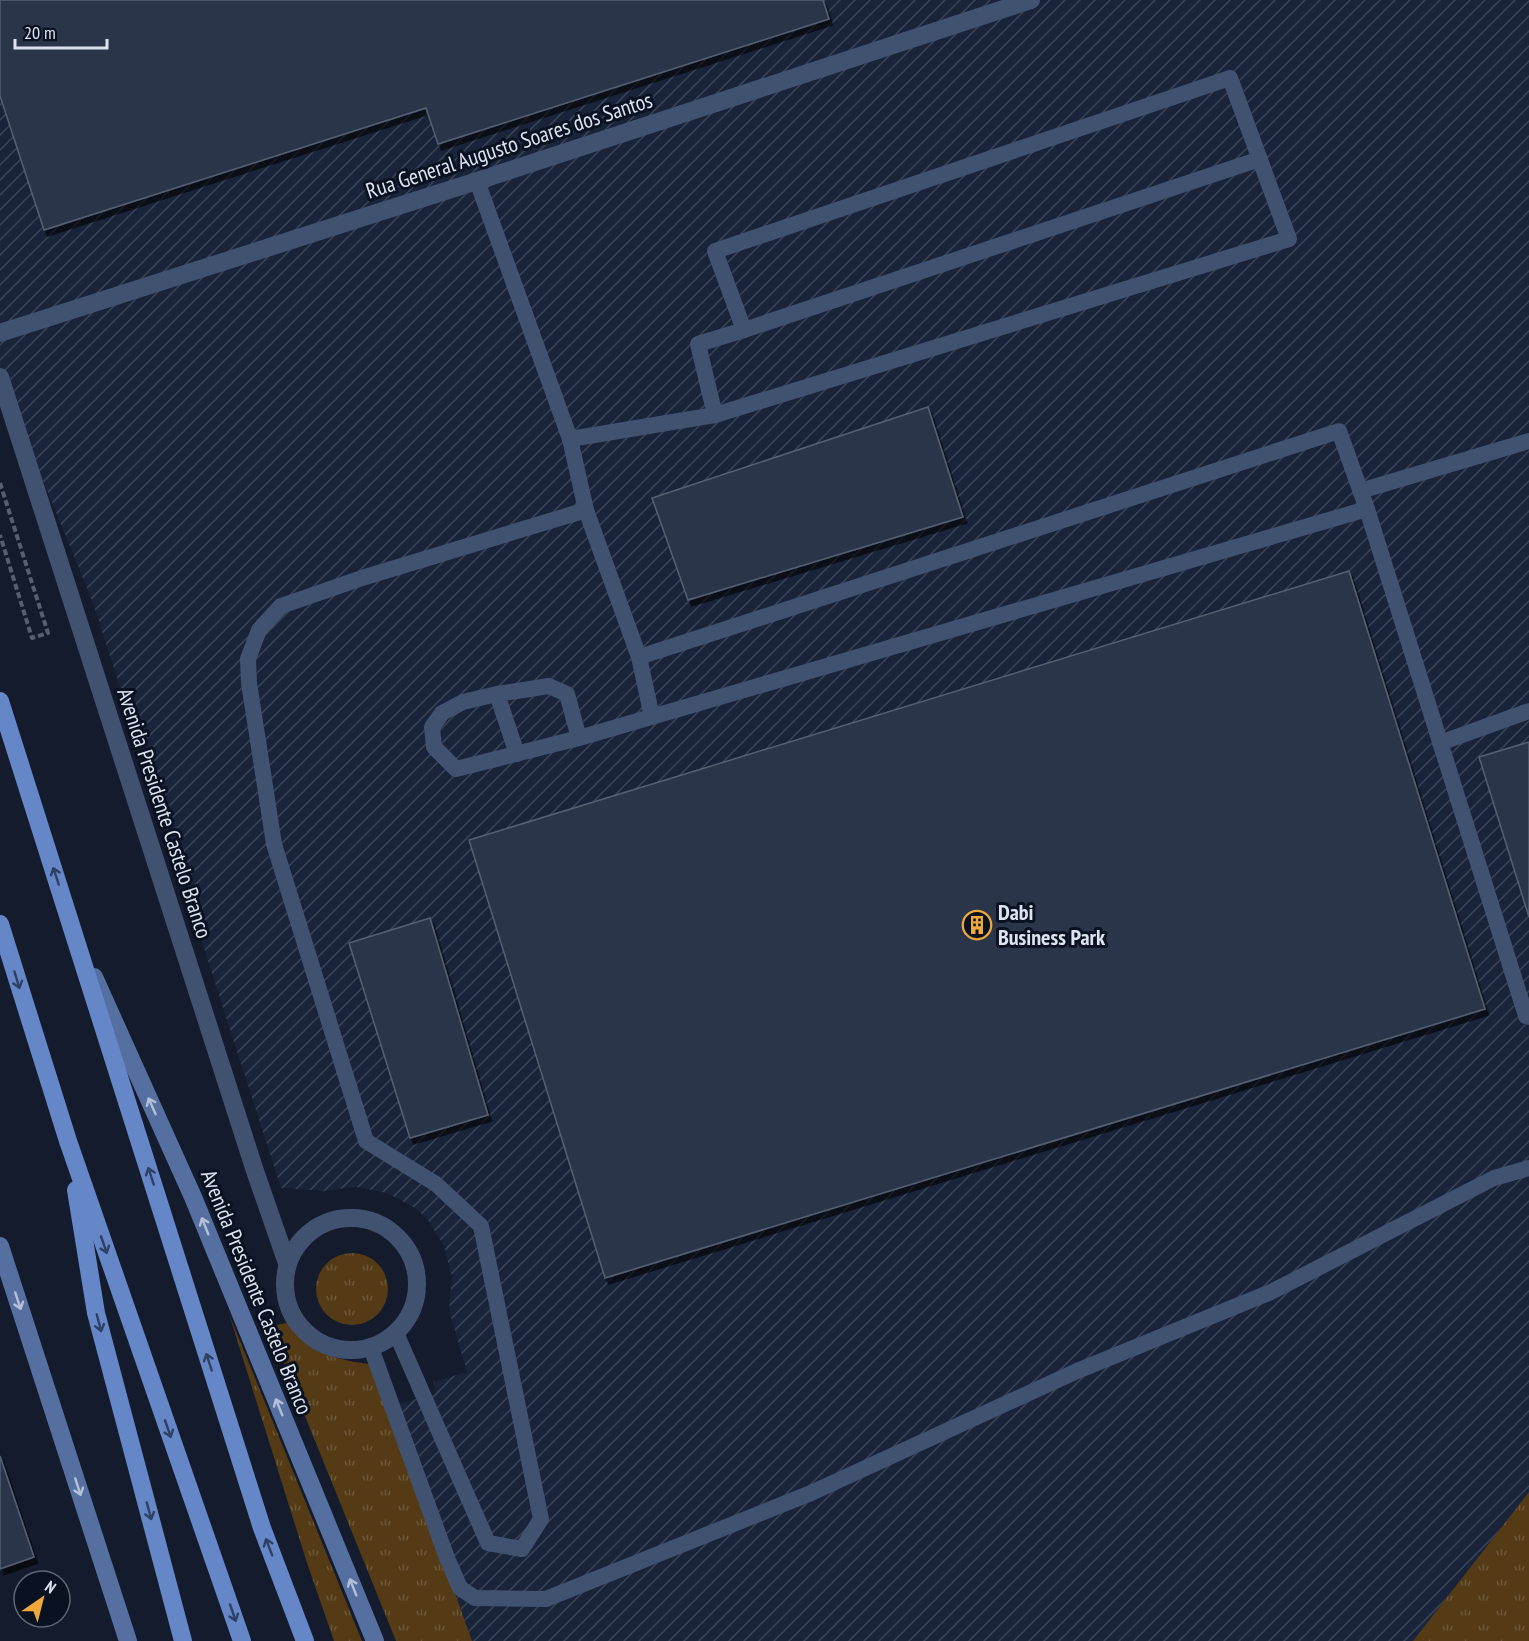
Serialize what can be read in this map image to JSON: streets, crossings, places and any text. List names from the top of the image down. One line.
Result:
{"streets":{"main road":["Avenida Presidente Castelo Branco"],"street":["Rua General Augusto Soares dos Santos"]},"places":{"building":["Dabi Business Park"]},"scale_bar":"20 m","north":"top right"}
